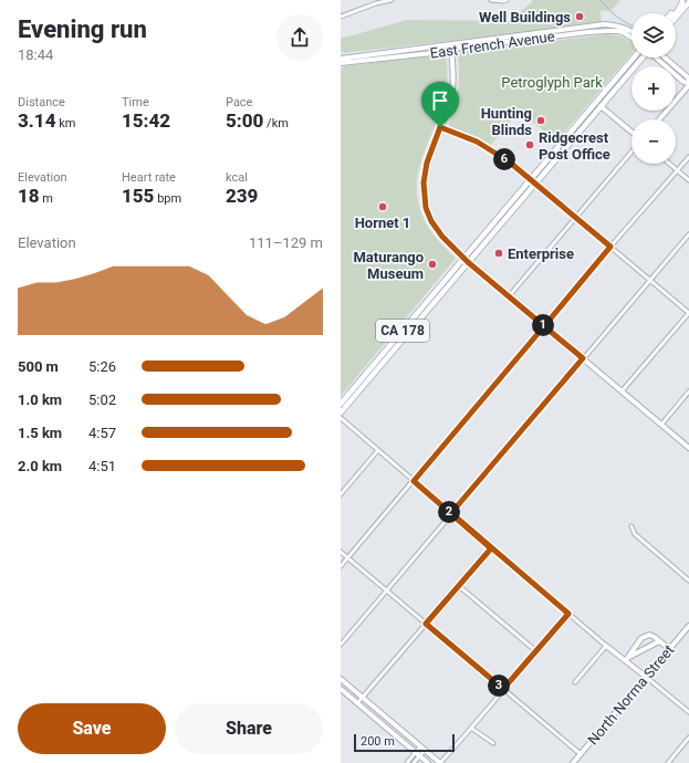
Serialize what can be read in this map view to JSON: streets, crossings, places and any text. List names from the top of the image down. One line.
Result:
{"streets":{"main road":["CA 178"],"street":["East French Avenue","North Norma Street"]},"parks":["Petroglyph Park"],"places":["Well Buildings","Hunting Blinds","Ridgecrest Post Office","Hornet 1","Enterprise","Maturango Museum"],"scale_bar":"200 m","page":{"heading":["Evening run","18:44"],"map_buttons":["+","−"],"stats":[["Distance","3.14 km"],["Time","15:42"],["Pace","5:00 /km"],["Elevation","18 m"],["Heart rate","155 bpm"],["kcal","239"]],"pins":["6","1","2","3"],"chart":["Elevation","111–129 m"],"list":[{"name":"500 m","note":"5:26"},{"name":"1.0 km","note":"5:02"},{"name":"1.5 km","note":"4:57"},{"name":"2.0 km","note":"4:51"}],"buttons":["Save","Share"],"scale":"200 m"}}
